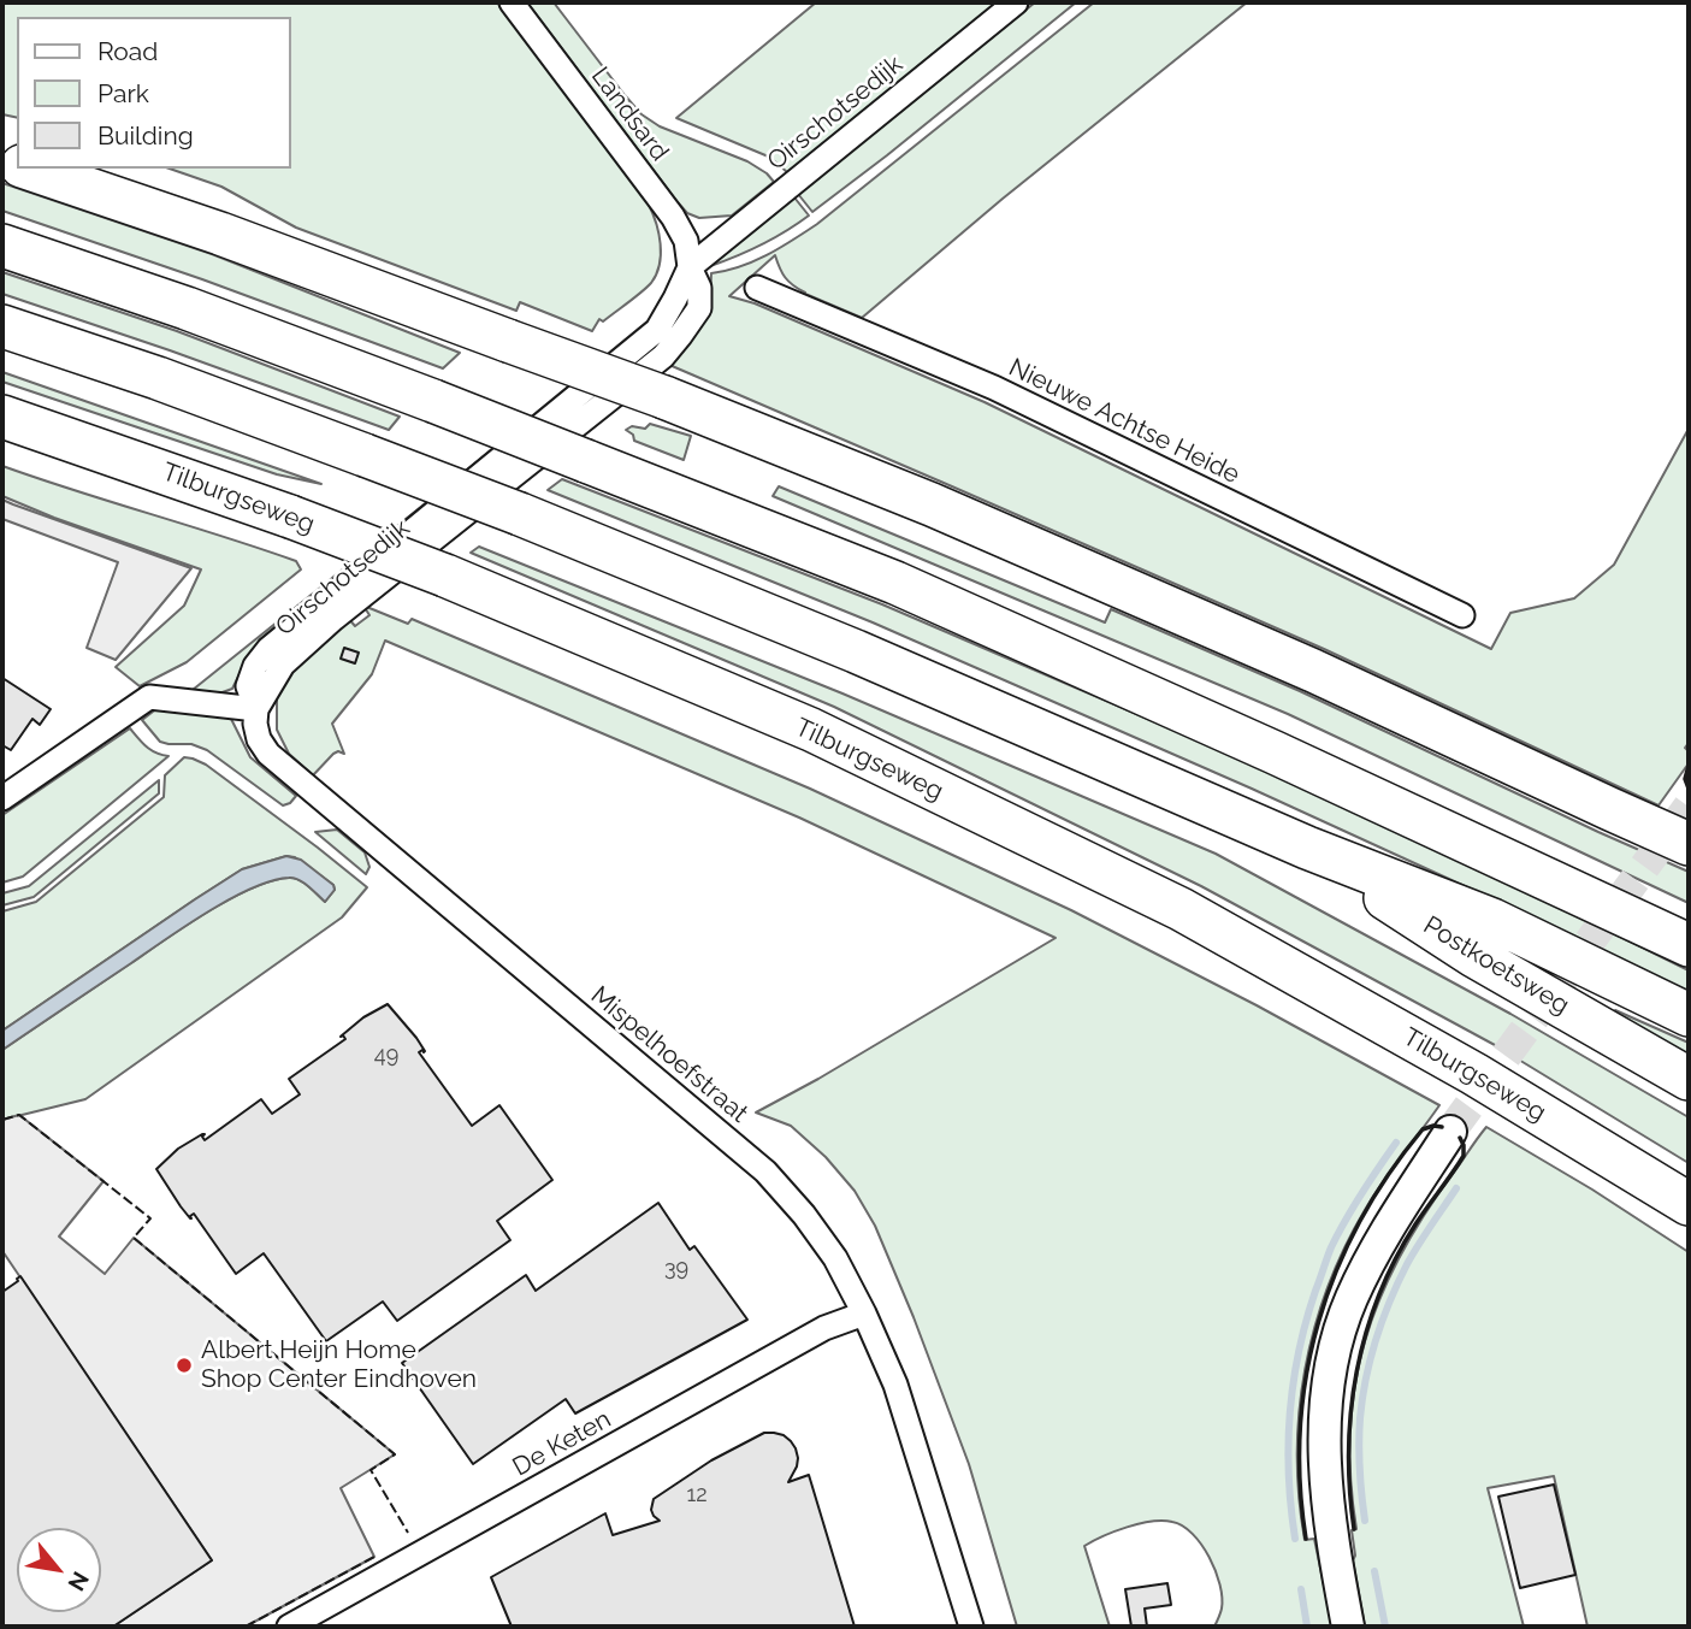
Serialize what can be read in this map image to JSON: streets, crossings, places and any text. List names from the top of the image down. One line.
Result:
{"streets":{"highway":["Tilburgseweg","Postkoetsweg"],"street":["Oirschotsedijk","Landsard","Nieuwe Achtse Heide","Mispelhoefstraat","De Keten"]},"crossings":[["Oirschotsedijk","Landsard"],["Oirschotsedijk","Mispelhoefstraat"],["Mispelhoefstraat","De Keten"]],"places":["Albert Heijn Home Shop Center Eindhoven"],"house_numbers":["49","39","12"],"legend":["Road","Park","Building"],"north":"bottom right"}
